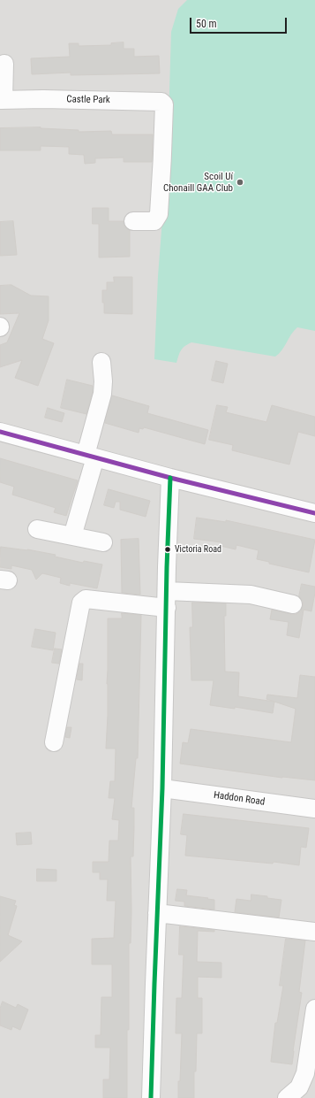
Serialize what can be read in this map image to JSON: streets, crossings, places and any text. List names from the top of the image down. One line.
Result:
{"streets":{"street":["Castle Park","Haddon Road"]},"places":["Scoil Uí Chonaill GAA Club","Victoria Road"],"scale_bar":"50 m"}
